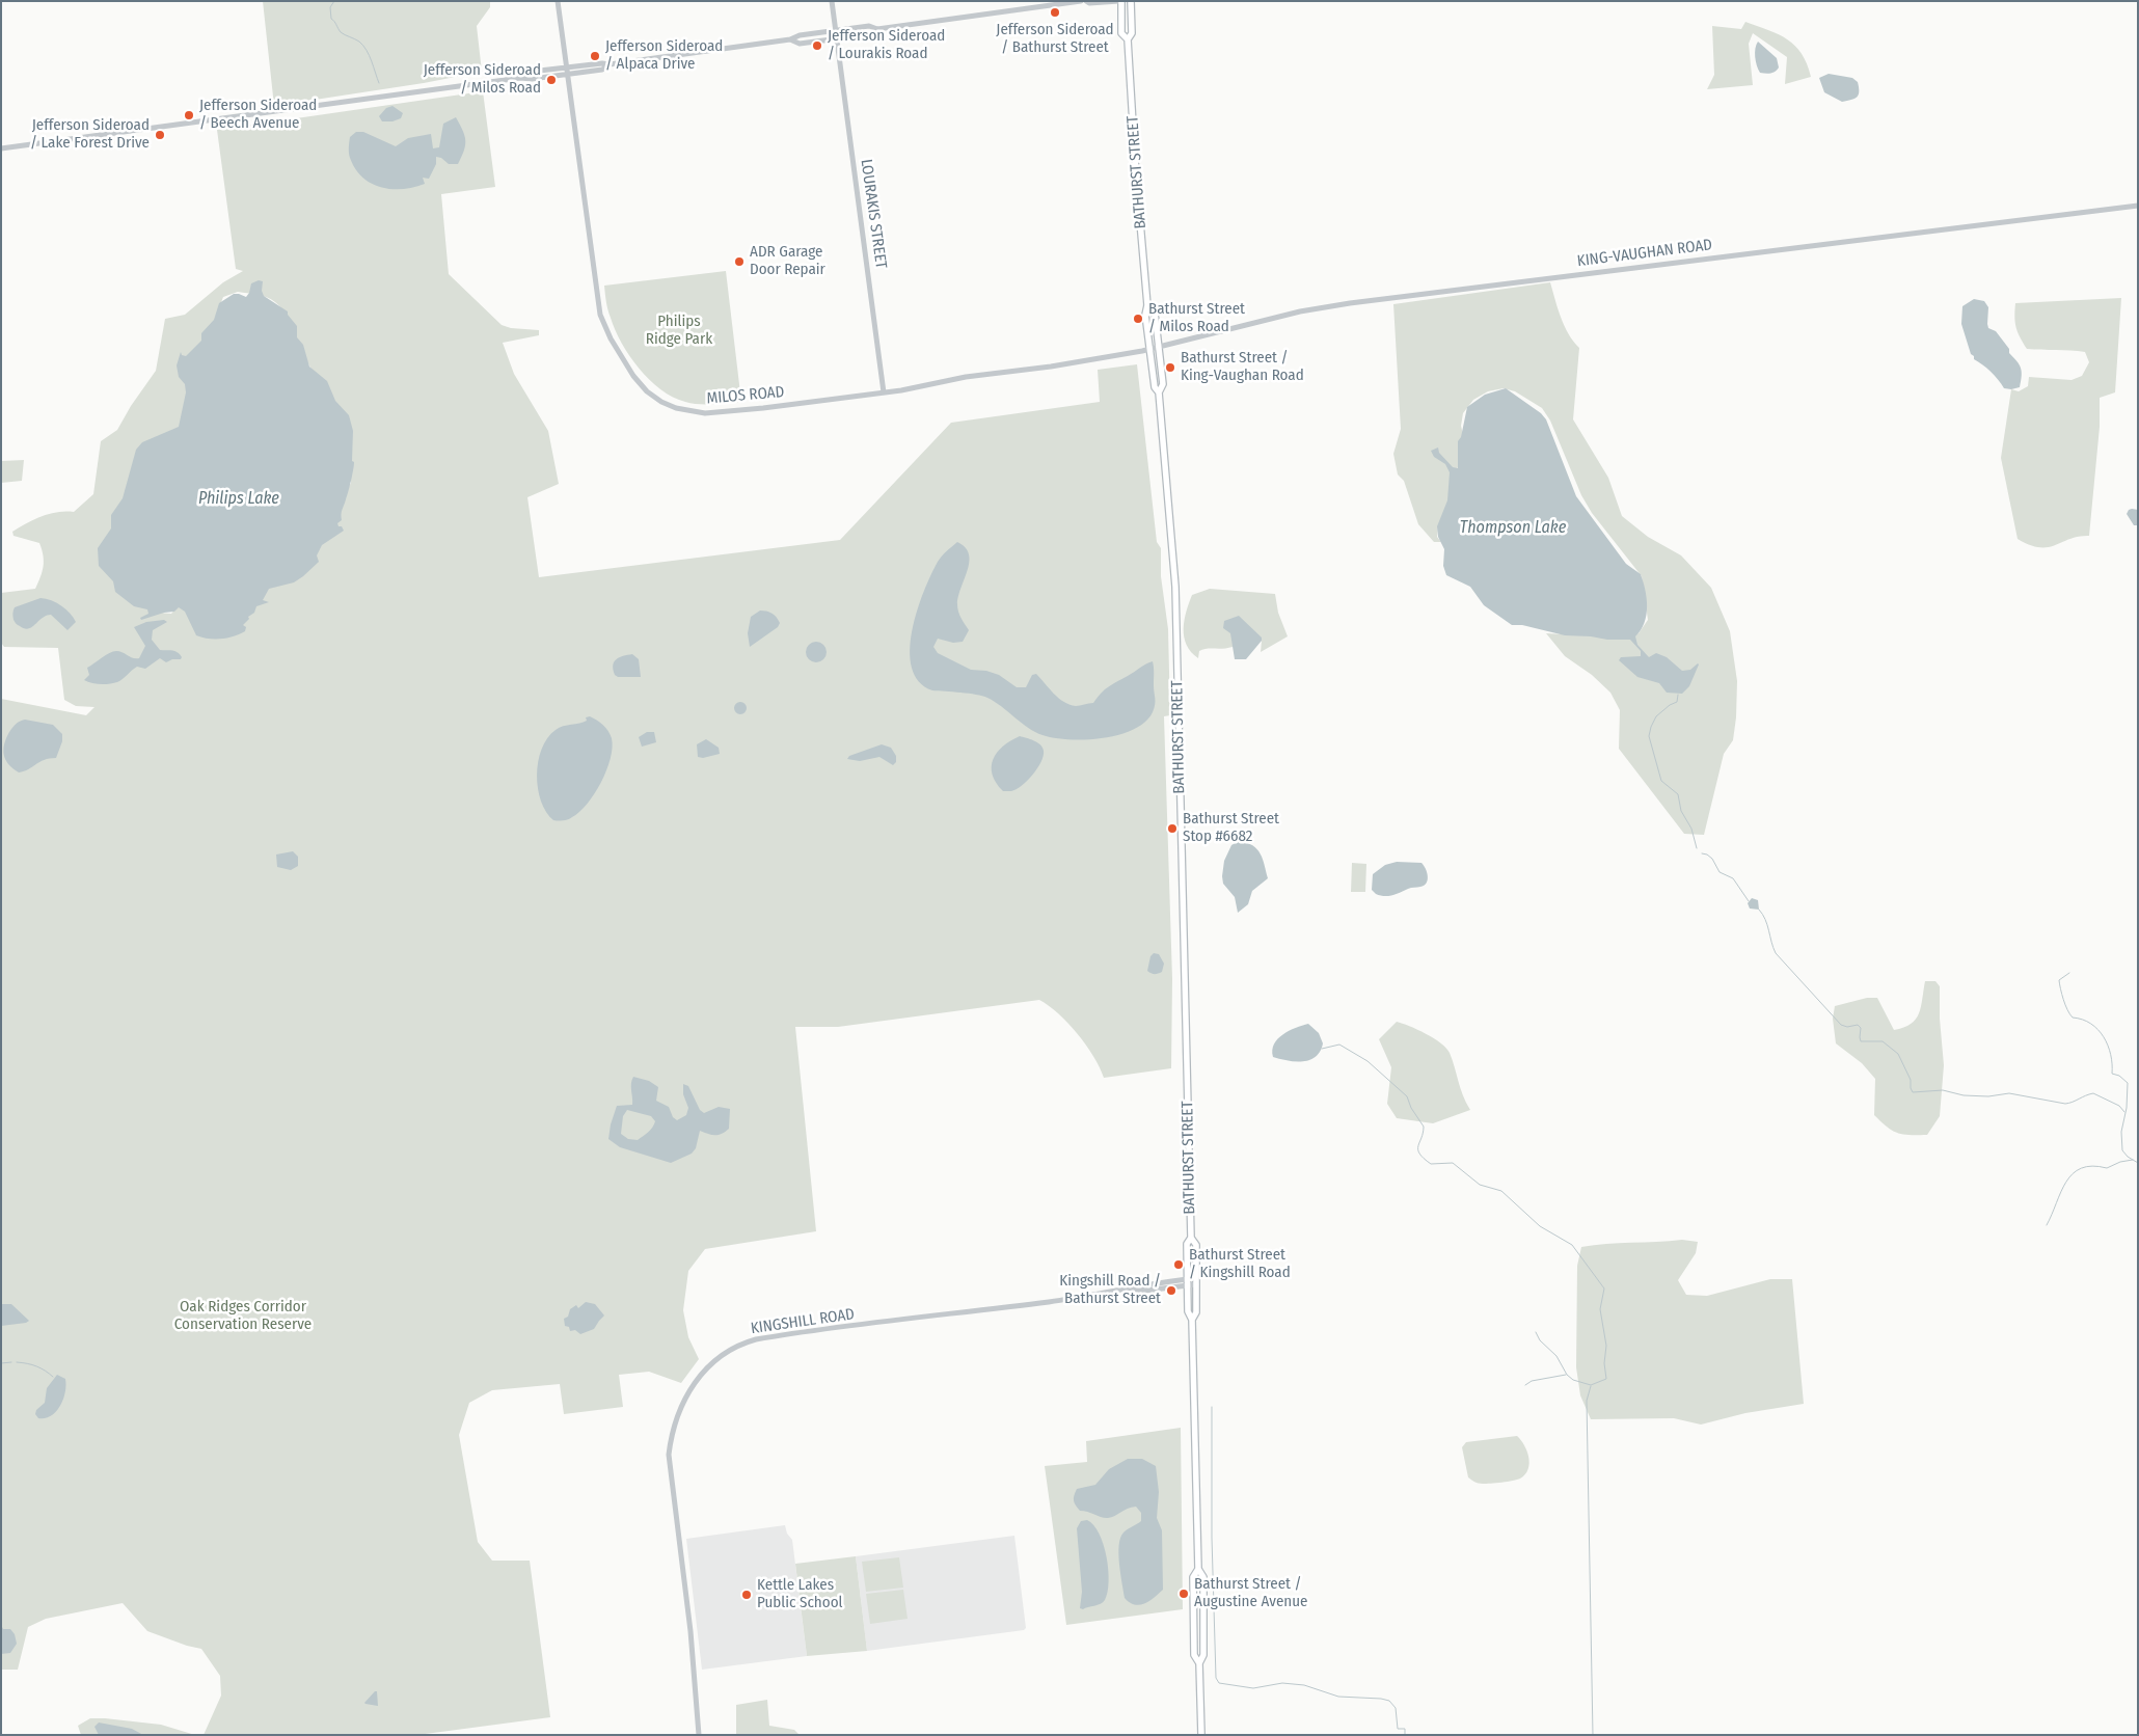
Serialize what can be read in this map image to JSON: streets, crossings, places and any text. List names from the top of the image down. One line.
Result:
{"streets":{"main road":["BATHURST STREET"],"street":["LOURAKIS STREET","KING-VAUGHAN ROAD","MILOS ROAD","KINGSHILL ROAD"]},"crossings":[["BATHURST STREET","KING-VAUGHAN ROAD"],["BATHURST STREET","MILOS ROAD"],["BATHURST STREET","KINGSHILL ROAD"],["LOURAKIS STREET","MILOS ROAD"],["KING-VAUGHAN ROAD","MILOS ROAD"]],"water":["Philips Lake","Thompson Lake"],"parks":["Philips Ridge Park","Oak Ridges Corridor Conservation Reserve"],"places":["Jefferson Sideroad / Bathurst Street","Jefferson Sideroad / Lourakis Road","Jefferson Sideroad / Alpaca Drive","Jefferson Sideroad / Milos Road","Jefferson Sideroad / Beech Avenue","Jefferson Sideroad / Lake Forest Drive","ADR Garage Door Repair","Bathurst Street / Milos Road","Bathurst Street / King-Vaughan Road","Bathurst Street Stop #6682","Bathurst Street / Kingshill Road","Kingshill Road / Bathurst Street","Bathurst Street / Augustine Avenue","Kettle Lakes Public School"]}
